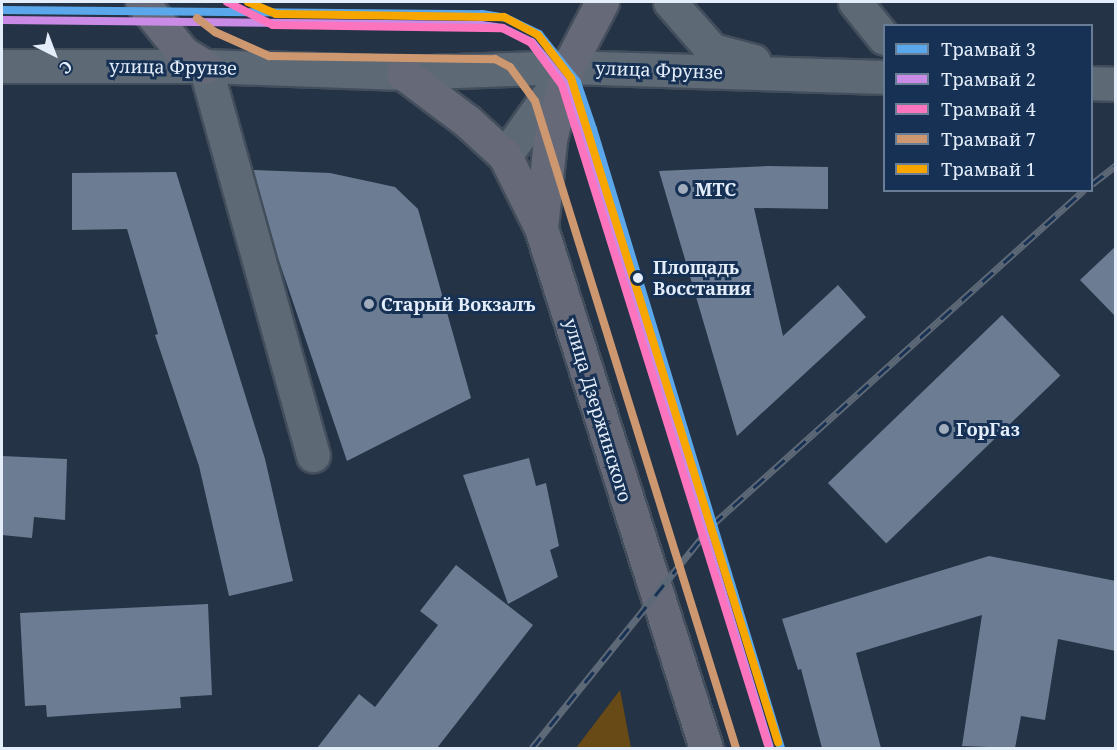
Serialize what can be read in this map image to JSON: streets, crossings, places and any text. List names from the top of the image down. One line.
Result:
{"streets":{"main road":["улица Дзержинского"],"street":["улица Фрунзе"]},"crossings":[["улица Фрунзе","улица Дзержинского"]],"places":["МТС","Площадь Восстания","Старый Вокзалъ","ГорГаз"],"lines":["tram line 4","tram line 1","tram line 3","tram line 7","tram line 2"],"legend":["Трамвай 3","Трамвай 2","Трамвай 4","Трамвай 7","Трамвай 1"],"north":"bottom right"}
